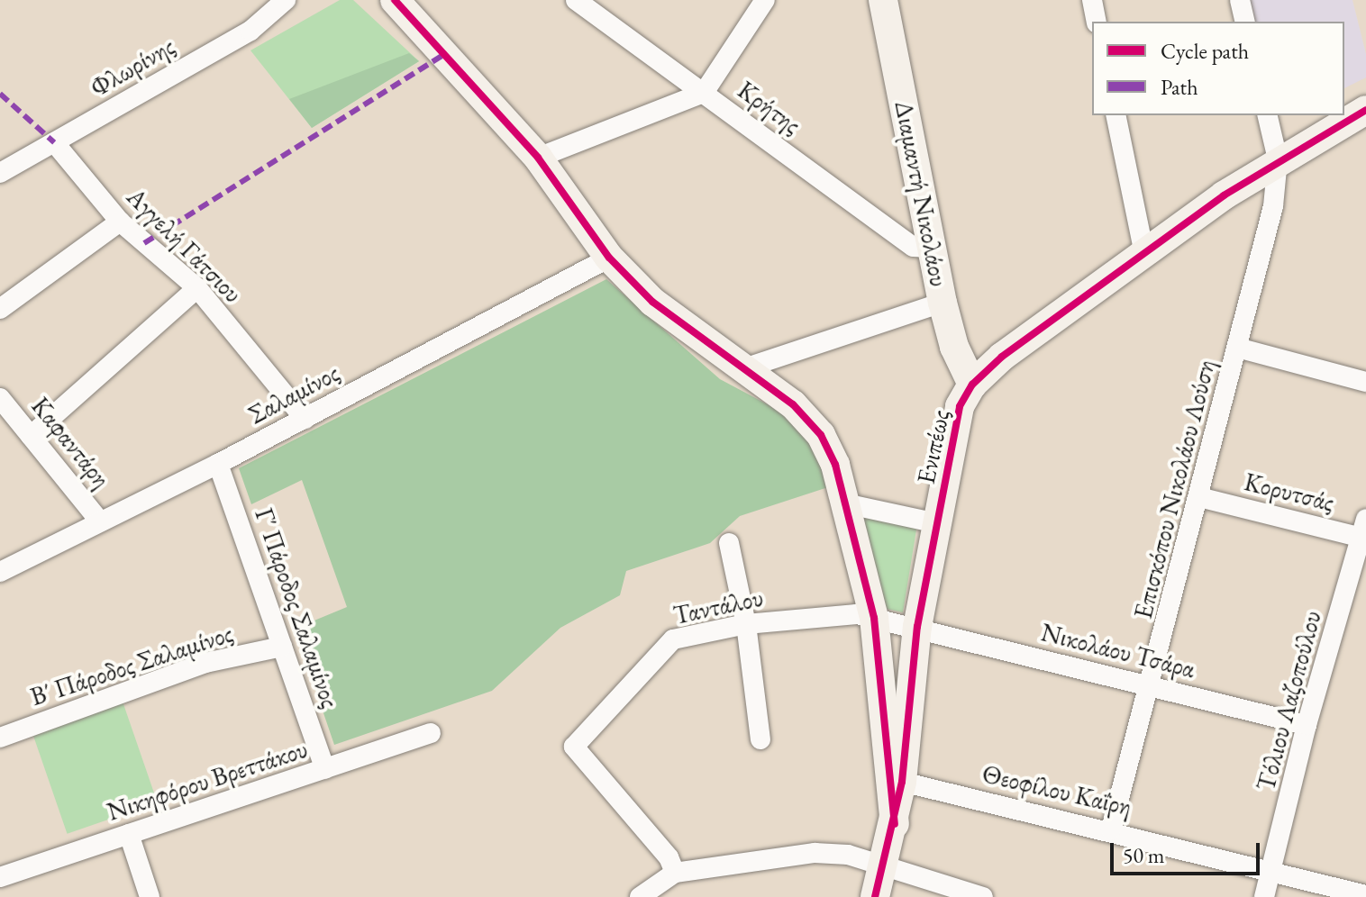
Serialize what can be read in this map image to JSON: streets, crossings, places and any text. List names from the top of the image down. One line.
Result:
{"streets":{"street":["Φλωρίνης","Κρήτης","Διαμαντή Νικολάου","Αγγελή Γάτσιου","Σαλαμίνος","Καφαντάρη","Ενιπέως","Επισκόπου Νικολάου Λούση","Κορυτσάς","Ταντάλου","Γ΄ Πάροδος Σαλαμίνος","Νικολάου Τσάρα","Β΄ Πάροδος Σαλαμίνος","Τόλιου Λαζοπούλου","Νικηφόρου Βρεττάκου","Θεοφίλου Καΐρη"]},"crossings":[["Φλωρίνης","Αγγελή Γάτσιου"],["Κρήτης","Διαμαντή Νικολάου"],["Διαμαντή Νικολάου","Ενιπέως"],["Αγγελή Γάτσιου","Σαλαμίνος"],["Σαλαμίνος","Καφαντάρη"],["Σαλαμίνος","Γ΄ Πάροδος Σαλαμίνος"],["Ενιπέως","Επισκόπου Νικολάου Λούση"],["Ενιπέως","Ταντάλου"],["Ενιπέως","Νικολάου Τσάρα"],["Ενιπέως","Θεοφίλου Καΐρη"],["Επισκόπου Νικολάου Λούση","Κορυτσάς"],["Επισκόπου Νικολάου Λούση","Νικολάου Τσάρα"],["Επισκόπου Νικολάου Λούση","Θεοφίλου Καΐρη"],["Κορυτσάς","Τόλιου Λαζοπούλου"],["Ταντάλου","Νικολάου Τσάρα"],["Γ΄ Πάροδος Σαλαμίνος","Β΄ Πάροδος Σαλαμίνος"],["Γ΄ Πάροδος Σαλαμίνος","Νικηφόρου Βρεττάκου"],["Νικολάου Τσάρα","Τόλιου Λαζοπούλου"],["Τόλιου Λαζοπούλου","Θεοφίλου Καΐρη"]],"legend":["Cycle path","Path"],"scale_bar":"50 m"}
